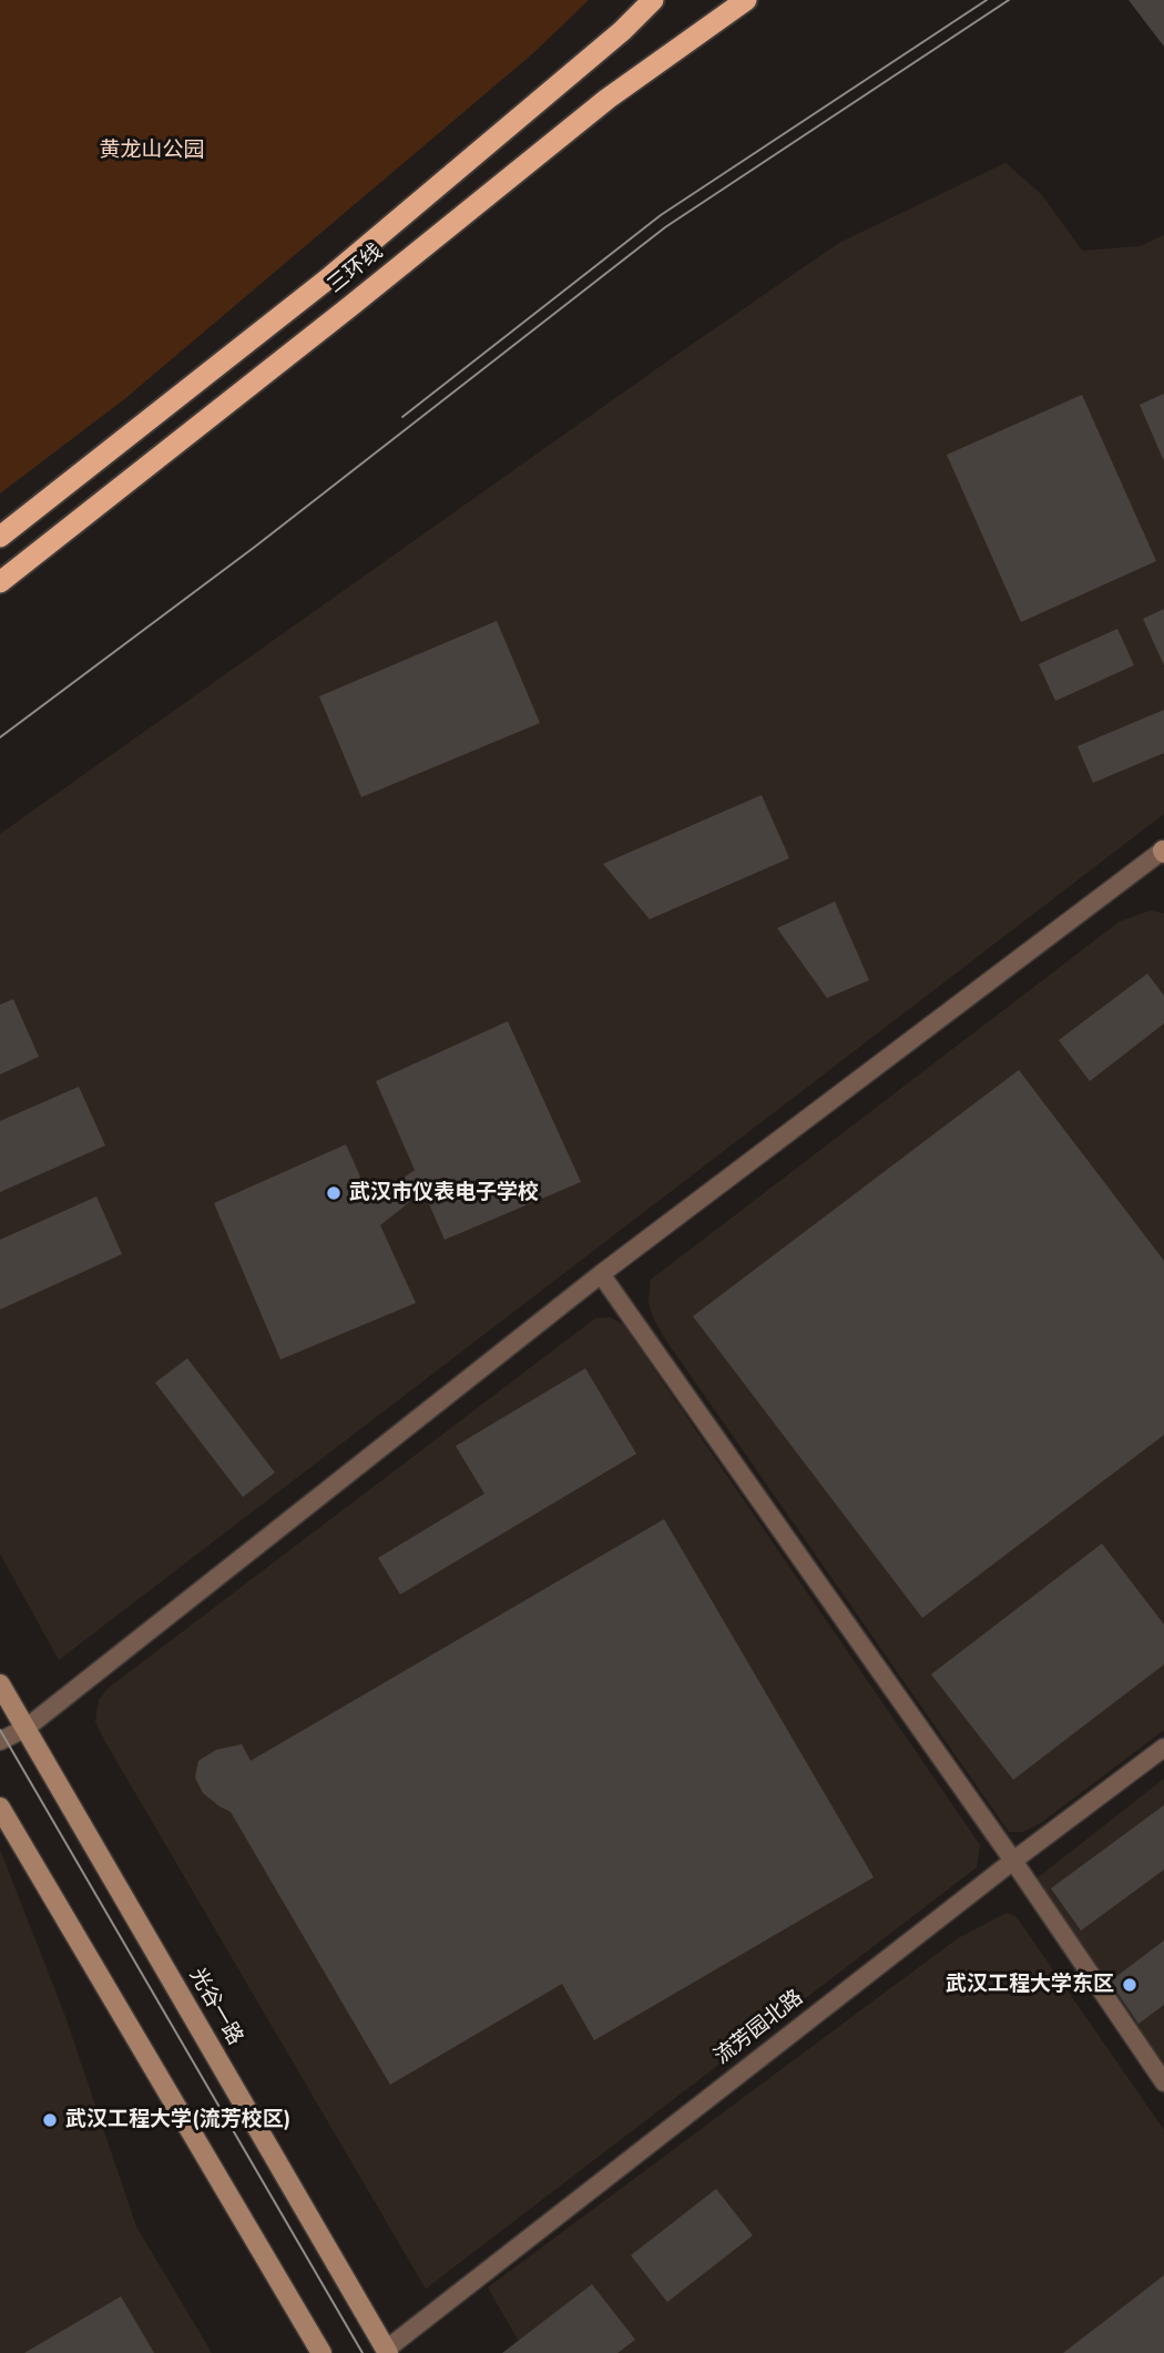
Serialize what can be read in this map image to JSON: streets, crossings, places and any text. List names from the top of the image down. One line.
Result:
{"streets":{"highway":["三环线"],"main road":["光谷一路"],"street":["流芳园北路"]},"crossings":[["光谷一路","流芳园北路"]],"parks":["黄龙山公园"],"places":["武汉市仪表电子学校","武汉工程大学东区","武汉工程大学(流芳校区)"]}
